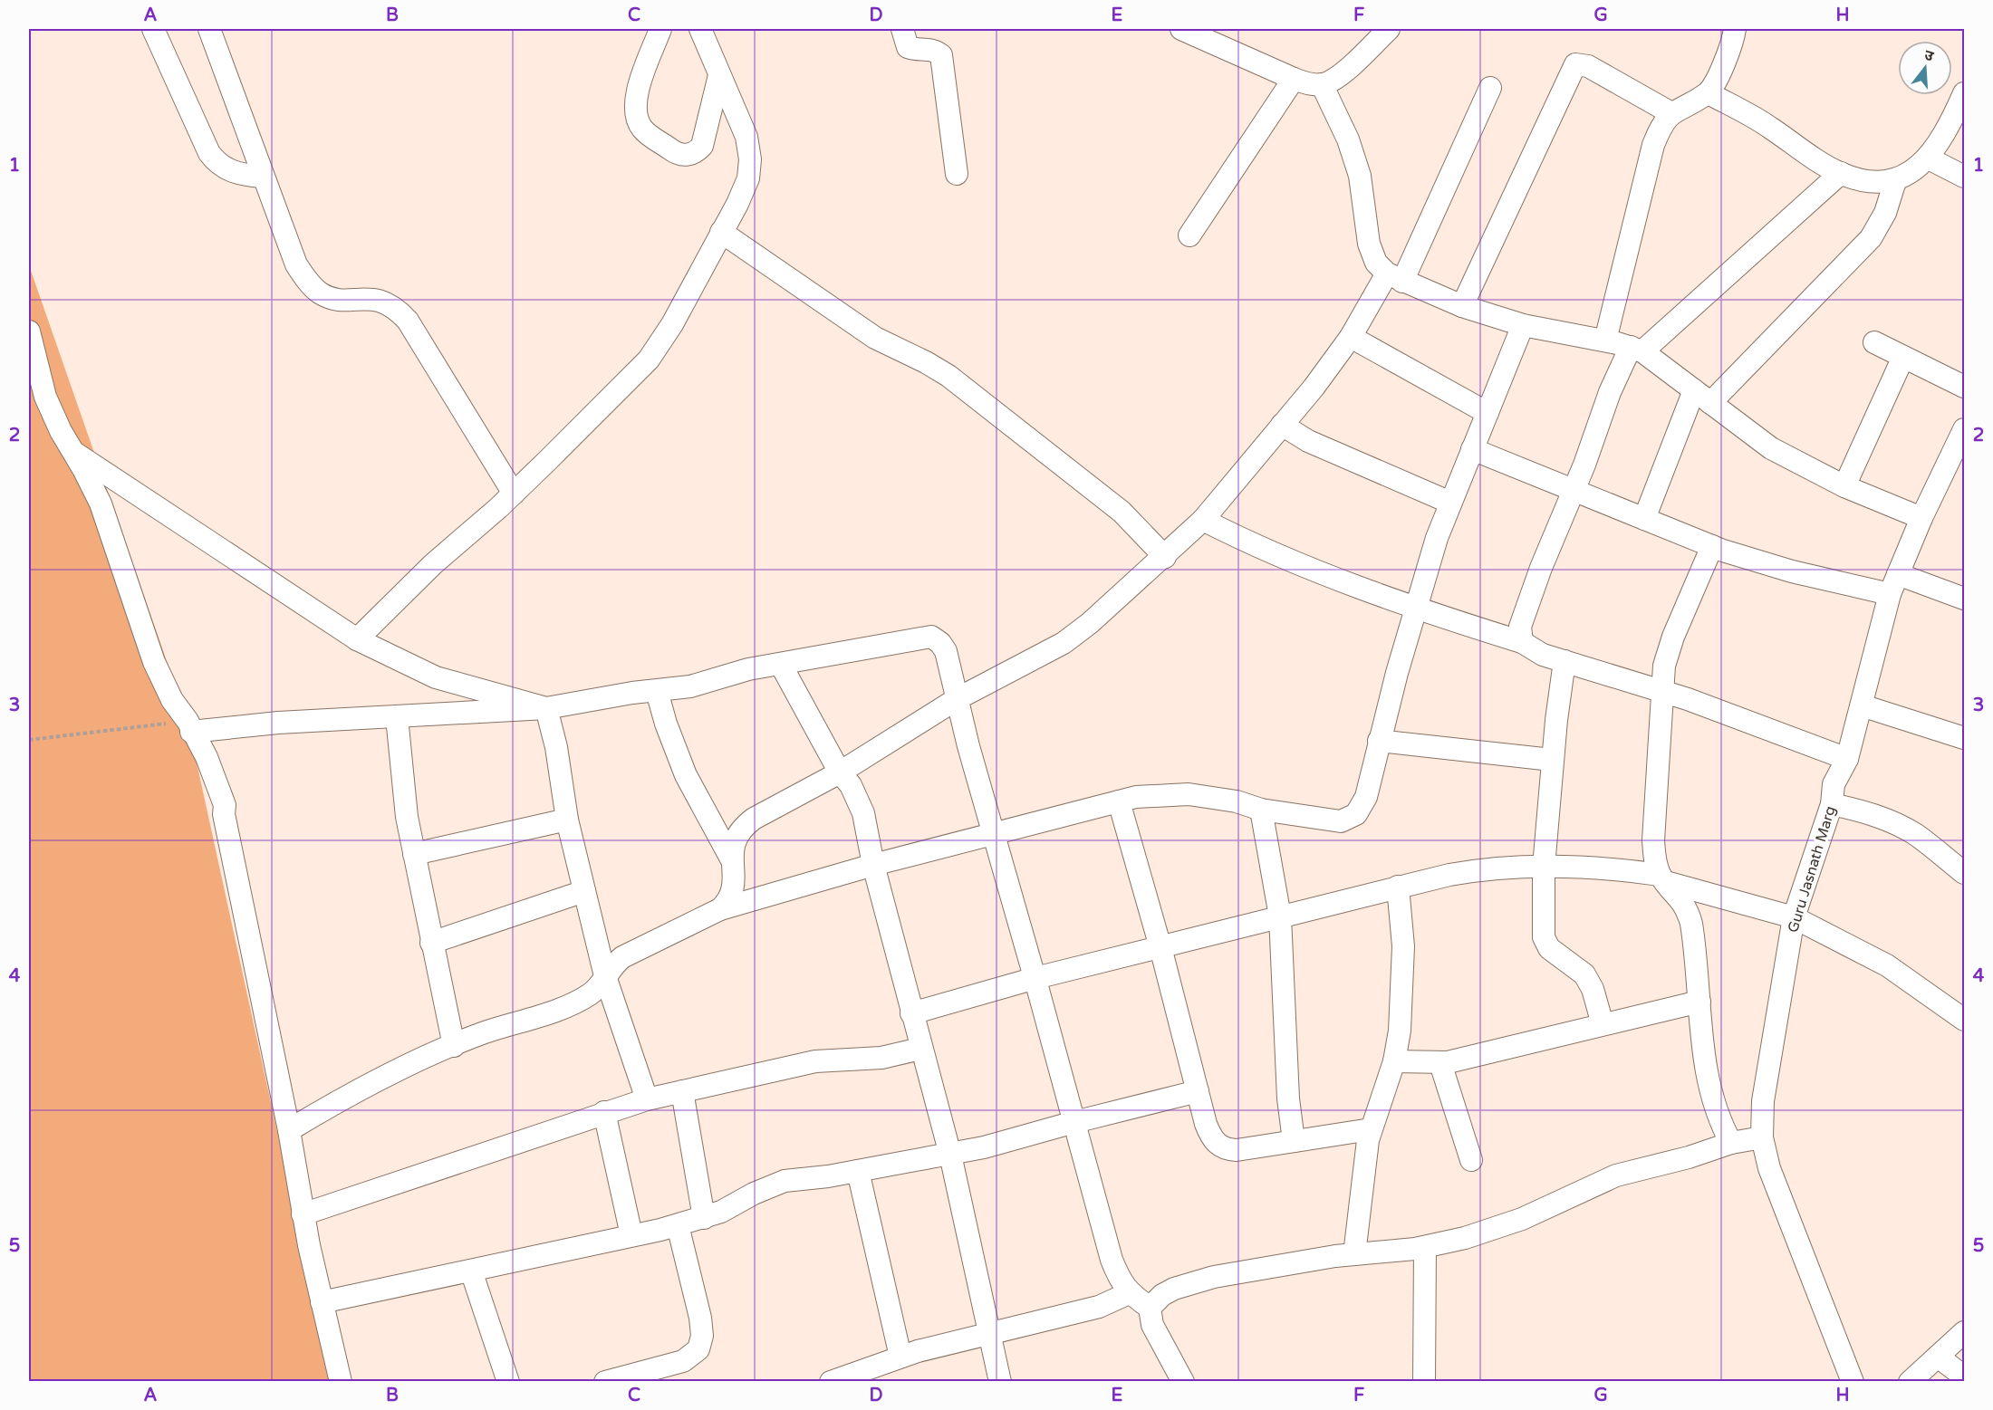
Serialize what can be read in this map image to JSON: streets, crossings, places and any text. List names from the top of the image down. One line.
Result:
{"streets":{"street":["Guru Jasnath Marg"]},"north":"top","grid":{"columns":["A","B","C","D","E","F","G","H"],"rows":["1","2","3","4","5"]}}
